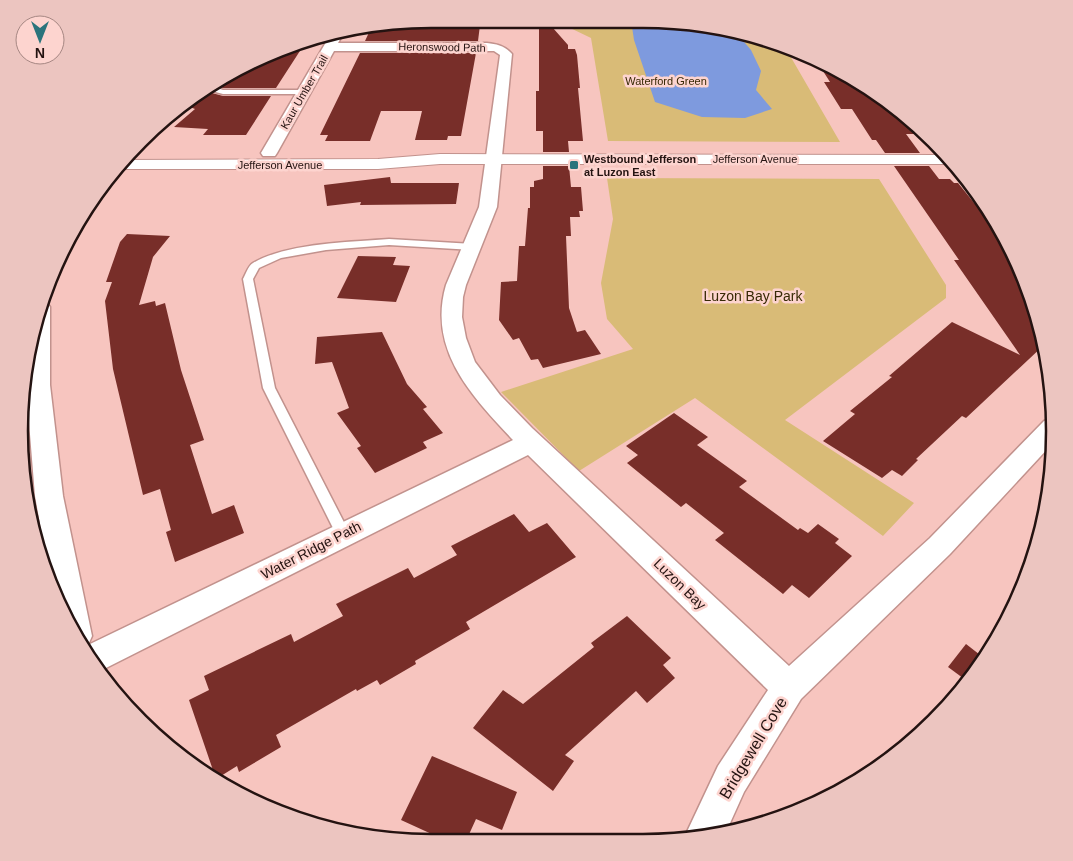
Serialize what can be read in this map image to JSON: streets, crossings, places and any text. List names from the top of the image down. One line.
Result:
{"streets":{"street":["Heronswood Path","Kaur Umber Trail","Jefferson Avenue","Water Ridge Path","Luzon Bay","Bridgewell Cove"]},"crossings":[["Heronswood Path","Kaur Umber Trail"],["Heronswood Path","Jefferson Avenue"],["Heronswood Path","Luzon Bay"],["Kaur Umber Trail","Jefferson Avenue"],["Jefferson Avenue","Luzon Bay"],["Water Ridge Path","Luzon Bay"],["Luzon Bay","Bridgewell Cove"]],"parks":["Waterford Green","Luzon Bay Park"],"places":{"transit":["Westbound Jefferson at Luzon East"]},"north":"bottom"}
